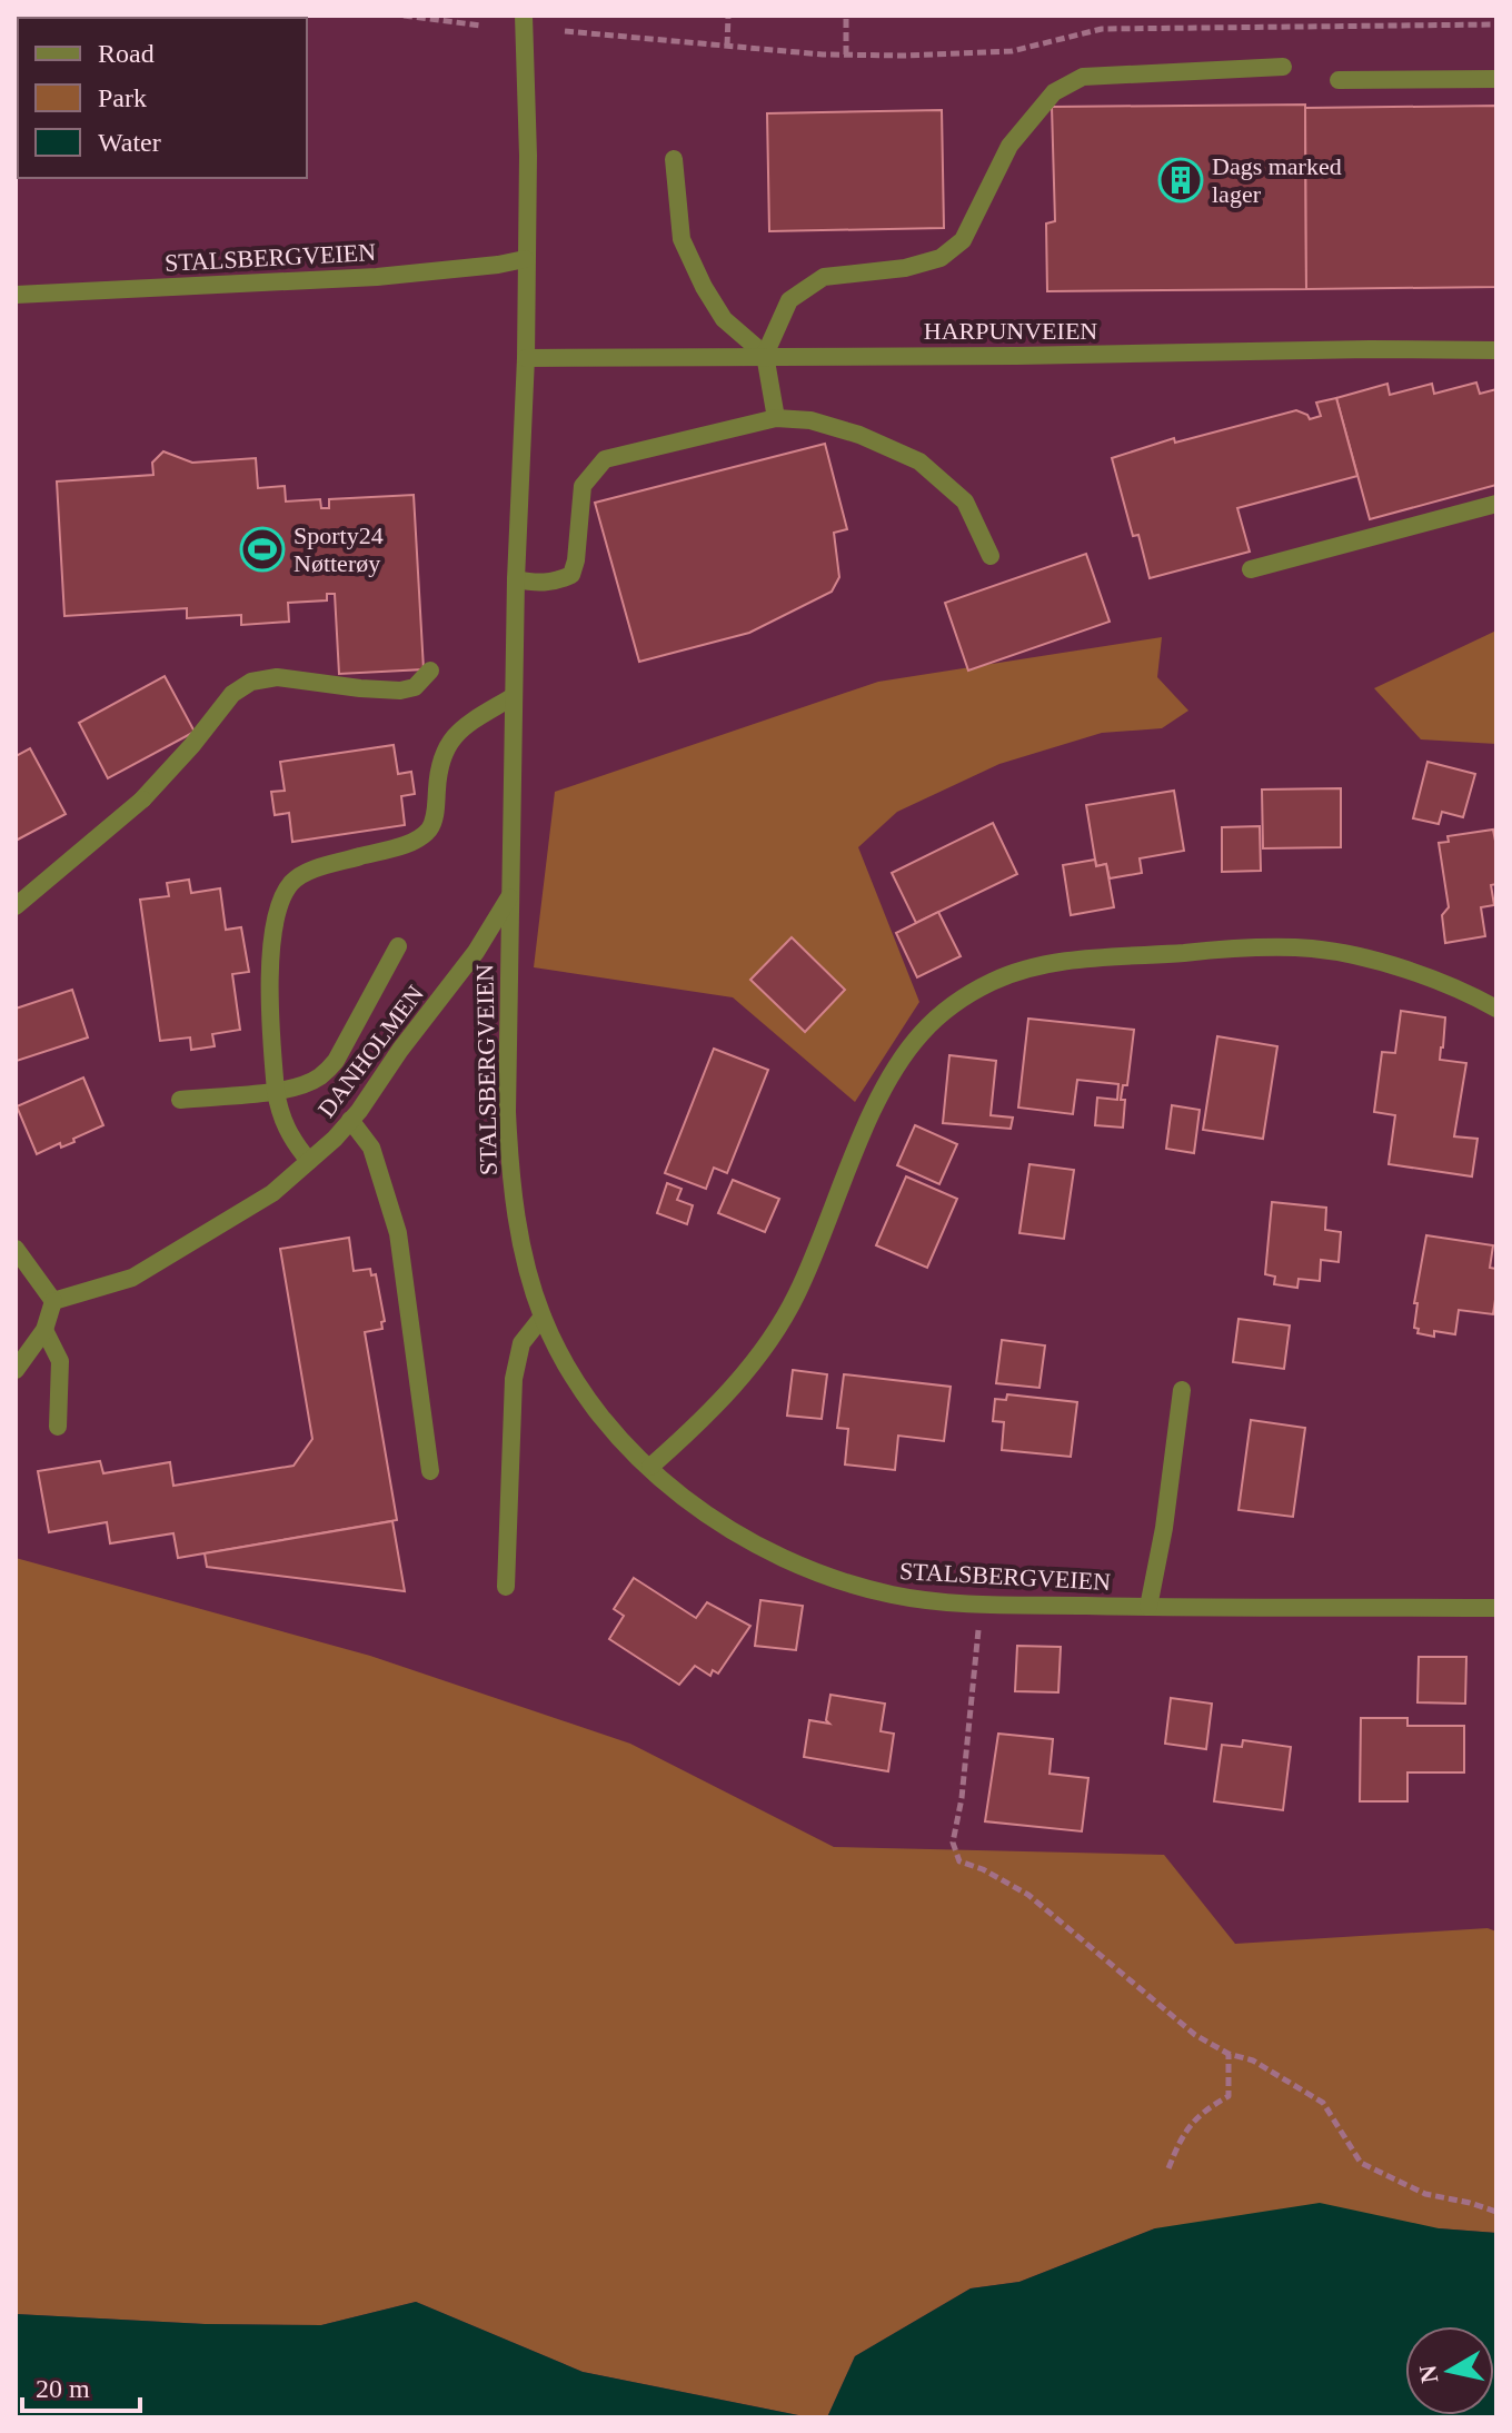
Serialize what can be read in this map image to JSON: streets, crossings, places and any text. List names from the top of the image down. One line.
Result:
{"streets":{"street":["STALSBERGVEIEN","HARPUNVEIEN","DANHOLMEN"]},"crossings":[["STALSBERGVEIEN","HARPUNVEIEN"],["STALSBERGVEIEN","DANHOLMEN"]],"places":{"building":["Dags marked lager"],"sports":["Sporty24 Nøtterøy"]},"legend":["Road","Park","Water"],"scale_bar":"20 m","north":"left"}
